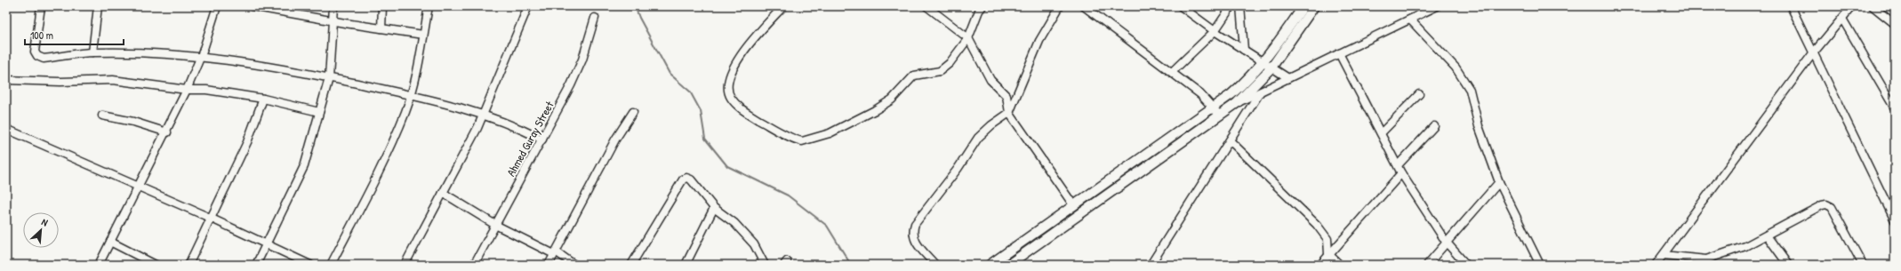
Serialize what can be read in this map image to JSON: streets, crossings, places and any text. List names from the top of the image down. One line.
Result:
{"streets":{"street":["Ahmed Guray Street"]},"scale_bar":"100 m","north":"top right"}
